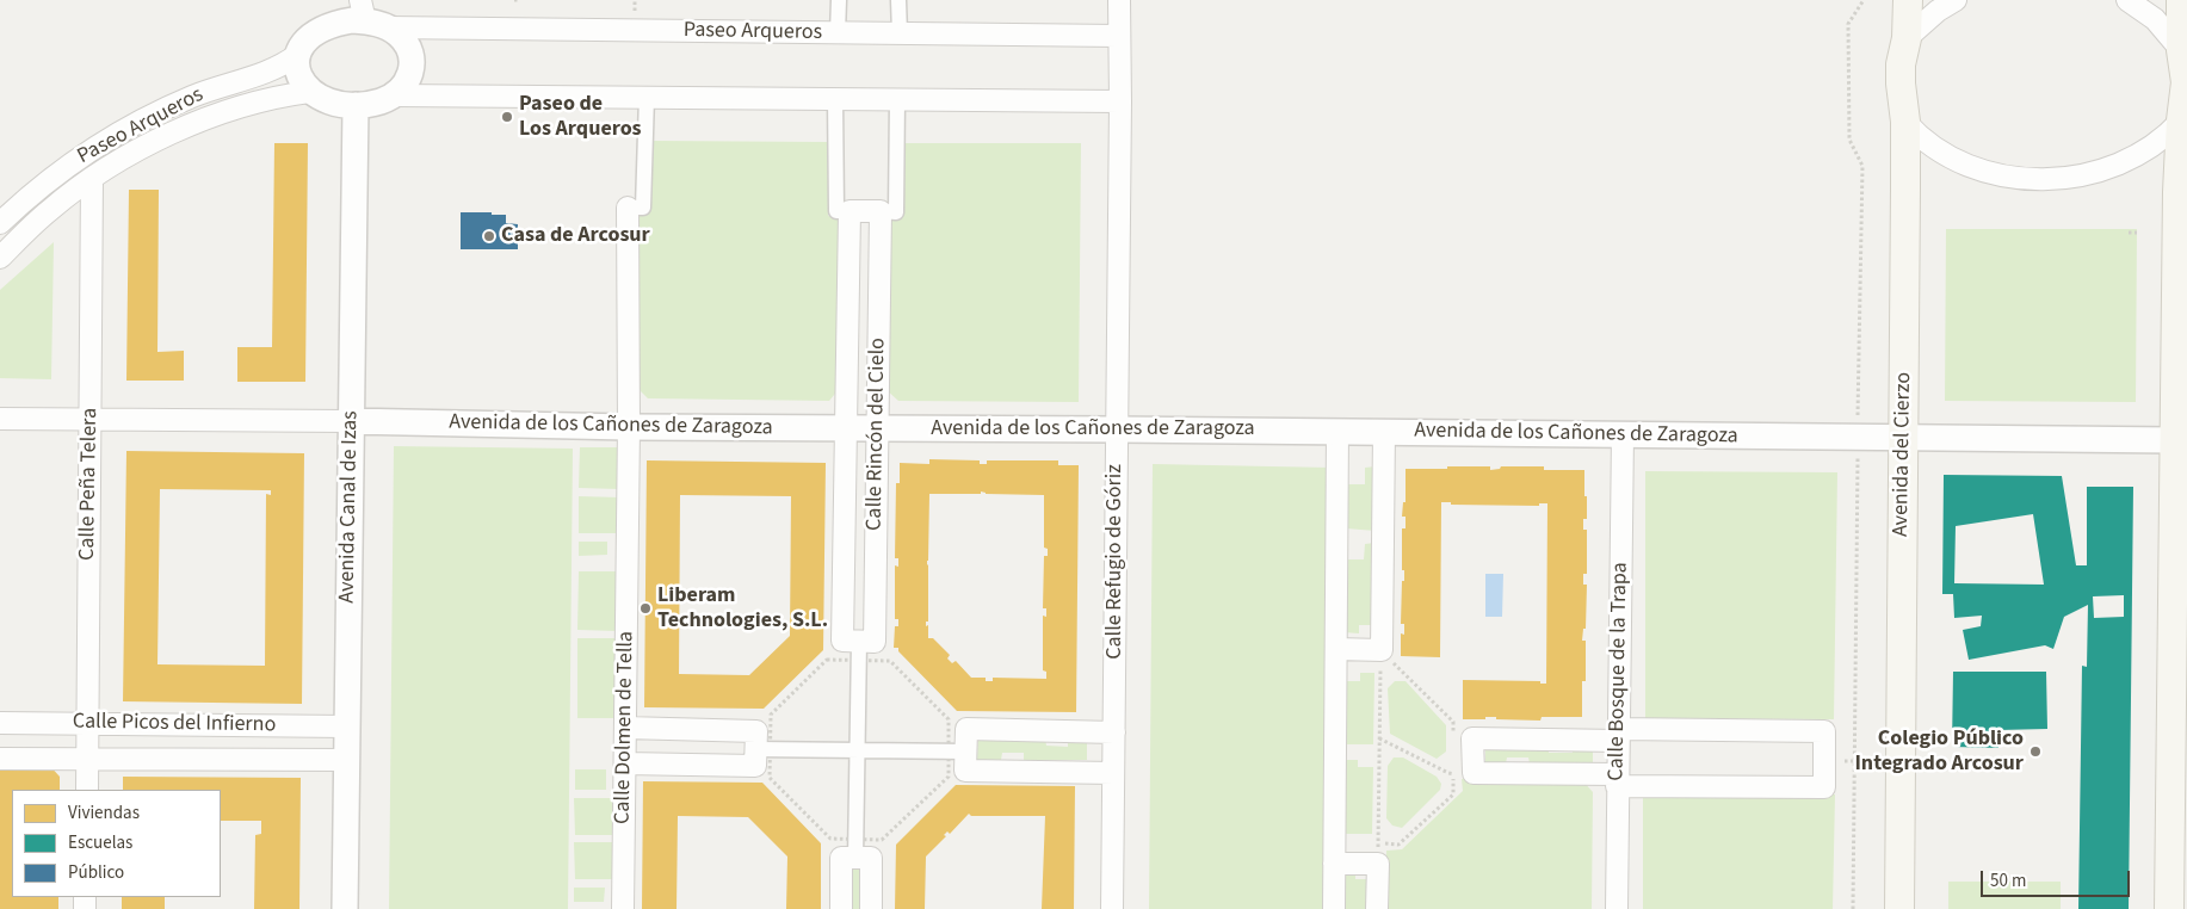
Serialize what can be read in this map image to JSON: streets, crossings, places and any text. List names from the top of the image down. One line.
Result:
{"streets":{"main road":["Avenida del Cierzo"],"street":["Paseo Arqueros","Avenida de los Cañones de Zaragoza","Calle Rincón del Cielo","Calle Peña Telera","Avenida Canal de Izas","Calle Refugio de Góriz","Calle Bosque de la Trapa","Calle Picos del Infierno","Calle Dolmen de Tella"]},"crossings":[["Paseo Arqueros","Calle Peña Telera"],["Paseo Arqueros","Avenida Canal de Izas"],["Paseo Arqueros","Calle Refugio de Góriz"],["Avenida de los Cañones de Zaragoza","Calle Rincón del Cielo"],["Avenida de los Cañones de Zaragoza","Avenida del Cierzo"],["Avenida de los Cañones de Zaragoza","Calle Peña Telera"],["Avenida de los Cañones de Zaragoza","Avenida Canal de Izas"],["Avenida de los Cañones de Zaragoza","Calle Refugio de Góriz"],["Avenida de los Cañones de Zaragoza","Calle Bosque de la Trapa"],["Avenida de los Cañones de Zaragoza","Calle Dolmen de Tella"],["Calle Peña Telera","Calle Picos del Infierno"],["Avenida Canal de Izas","Calle Picos del Infierno"]],"places":["Paseo de Los Arqueros","Casa de Arcosur","Liberam Technologies, S.L.","Colegio Público Integrado Arcosur"],"legend":["Viviendas","Escuelas","Público"],"scale_bar":"50 m"}
